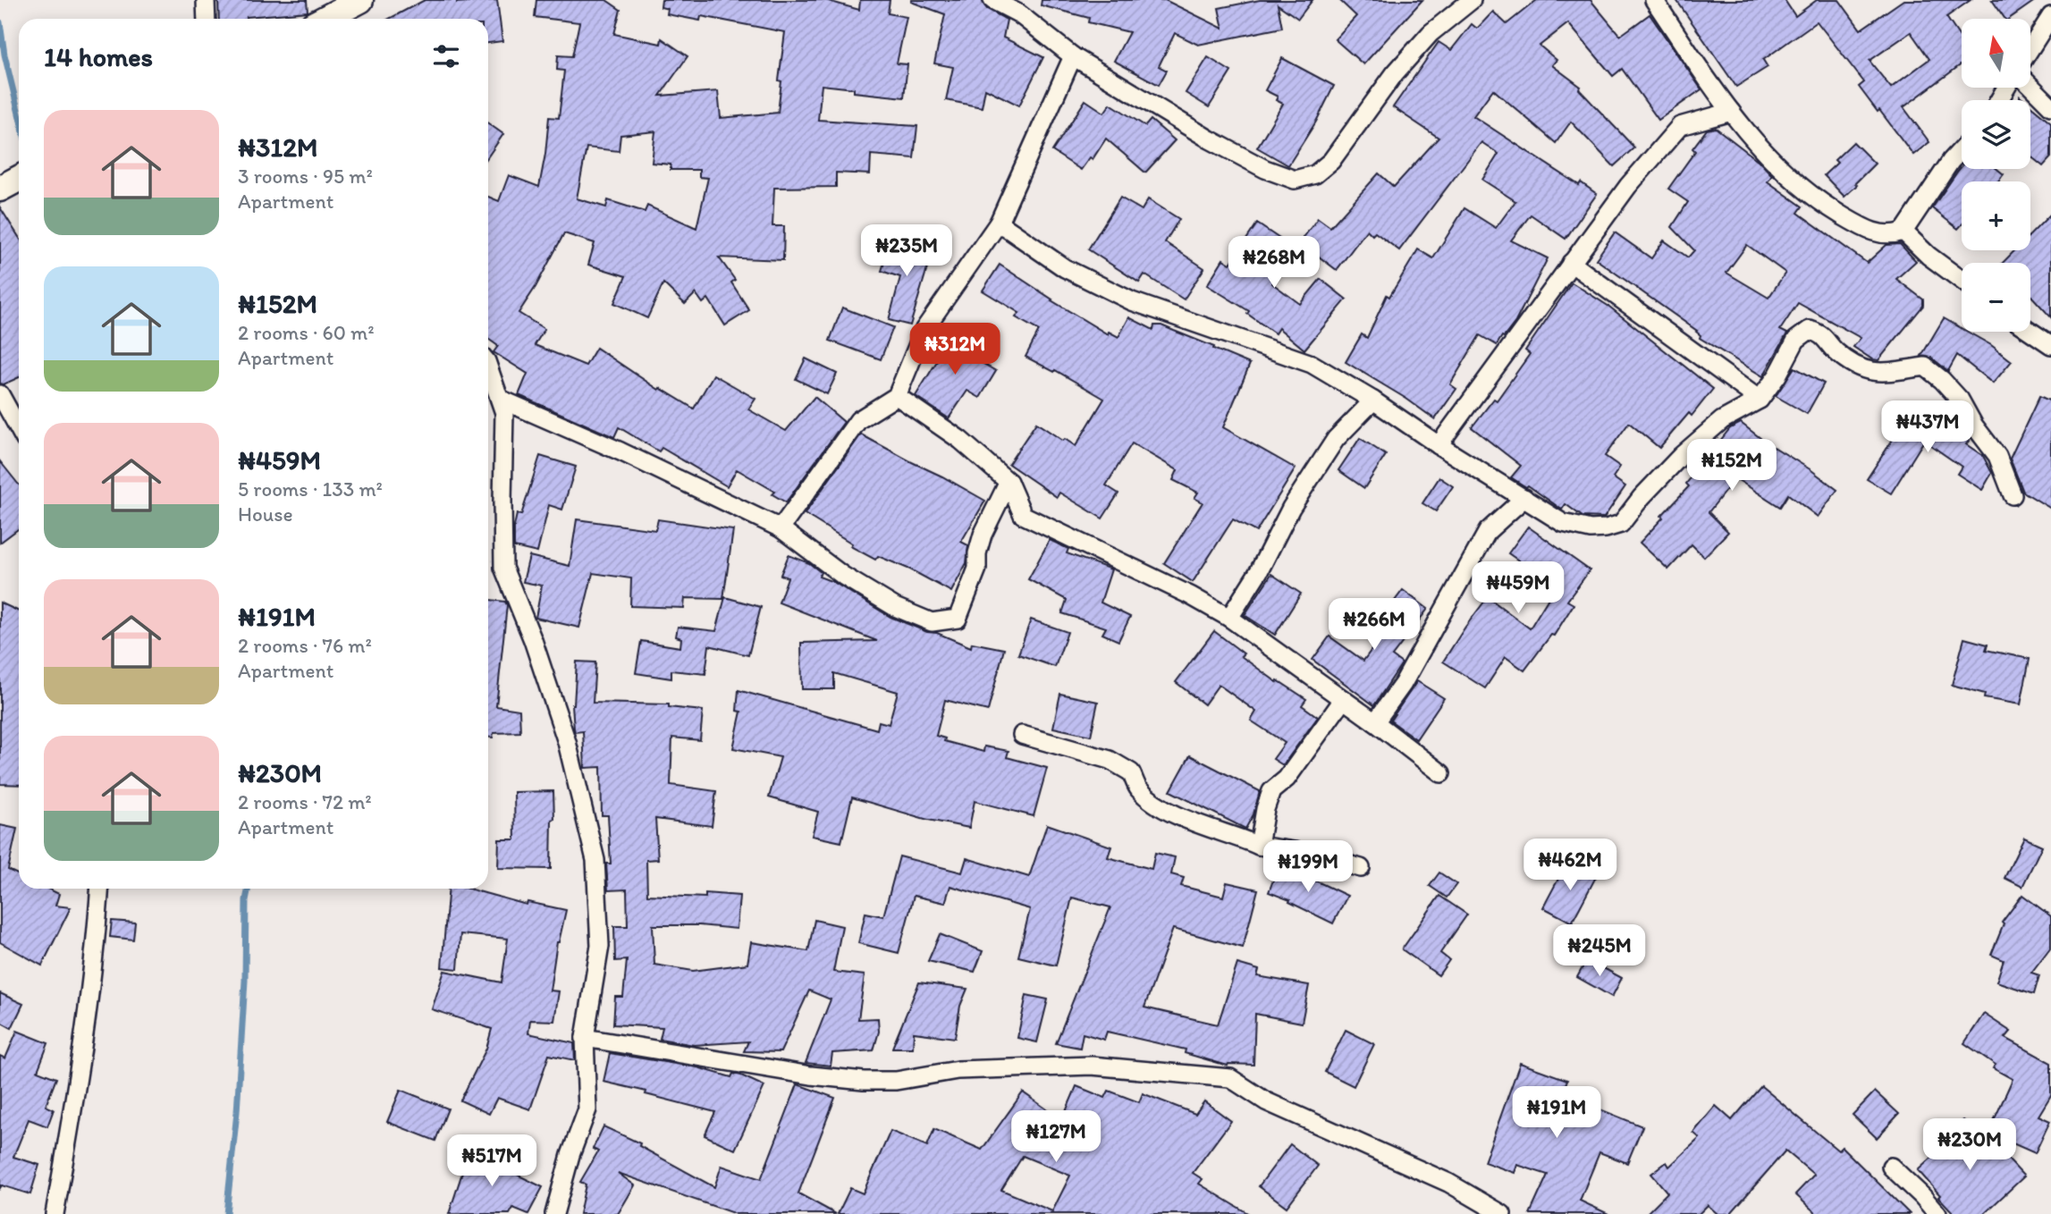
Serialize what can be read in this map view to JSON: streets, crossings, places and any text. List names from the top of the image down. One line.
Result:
{"north":"top","page":{"map_buttons":["+","−"],"heading":"14 homes","list":[{"name":"₦312M","note":"3 rooms · 95 m² · Apartment"},{"name":"₦152M","note":"2 rooms · 60 m² · Apartment"},{"name":"₦459M","note":"5 rooms · 133 m² · House"},{"name":"₦191M","note":"2 rooms · 76 m² · Apartment"},{"name":"₦230M","note":"2 rooms · 72 m² · Apartment"}],"price":["₦235M","₦268M","₦312M","₦437M","₦152M","₦459M","₦266M","₦462M","₦199M","₦245M","₦191M","₦127M","₦230M","₦517M"]}}
